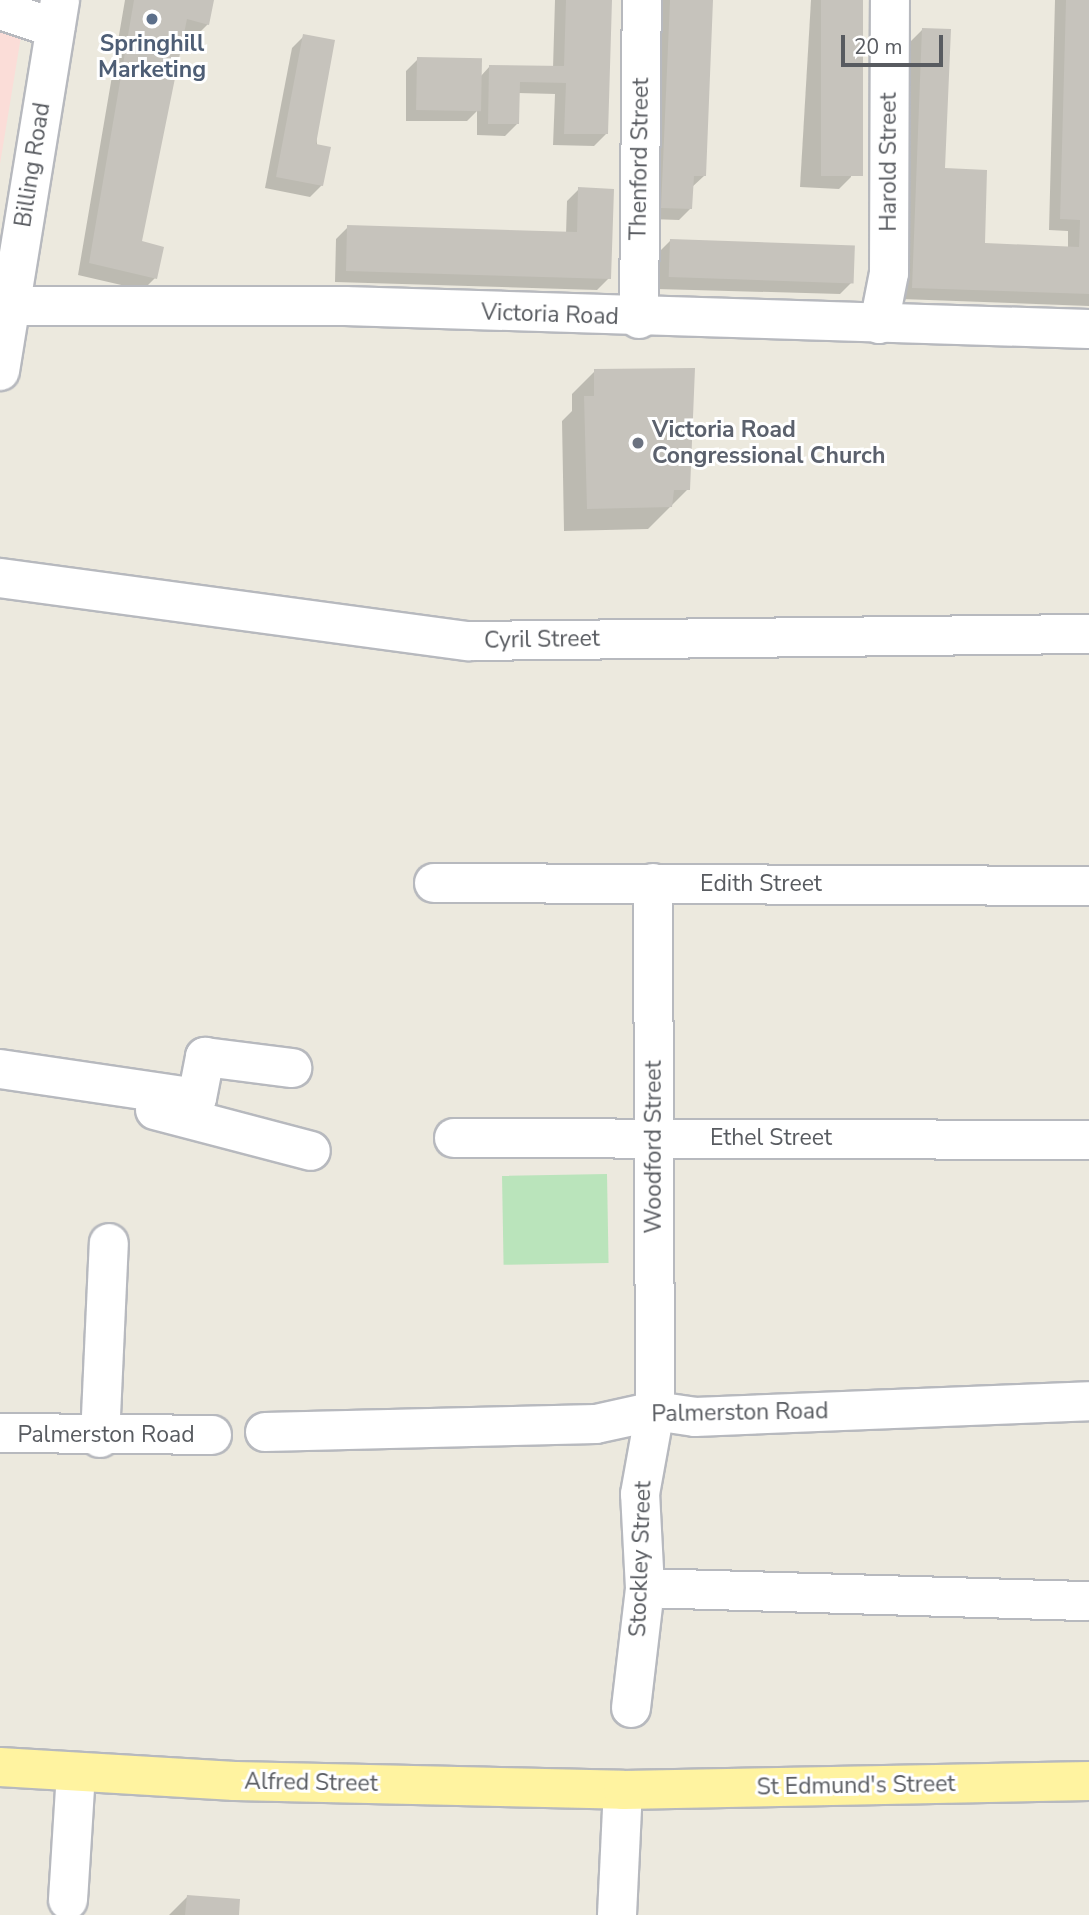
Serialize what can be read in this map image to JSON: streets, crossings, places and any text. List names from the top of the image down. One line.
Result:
{"streets":{"main road":["Alfred Street","St Edmund's Street"],"street":["Thenford Street","Harold Street","Billing Road","Victoria Road","Cyril Street","Edith Street","Ethel Street","Woodford Street","Palmerston Road","Stockley Street"]},"crossings":[["Thenford Street","Victoria Road"],["Harold Street","Victoria Road"],["Billing Road","Victoria Road"],["Edith Street","Woodford Street"],["Ethel Street","Woodford Street"],["Woodford Street","Palmerston Road"],["Woodford Street","Stockley Street"],["Palmerston Road","Stockley Street"],["Alfred Street","St Edmund's Street"]],"places":["Springhill Marketing","Victoria Road Congressional Church"],"scale_bar":"20 m"}
